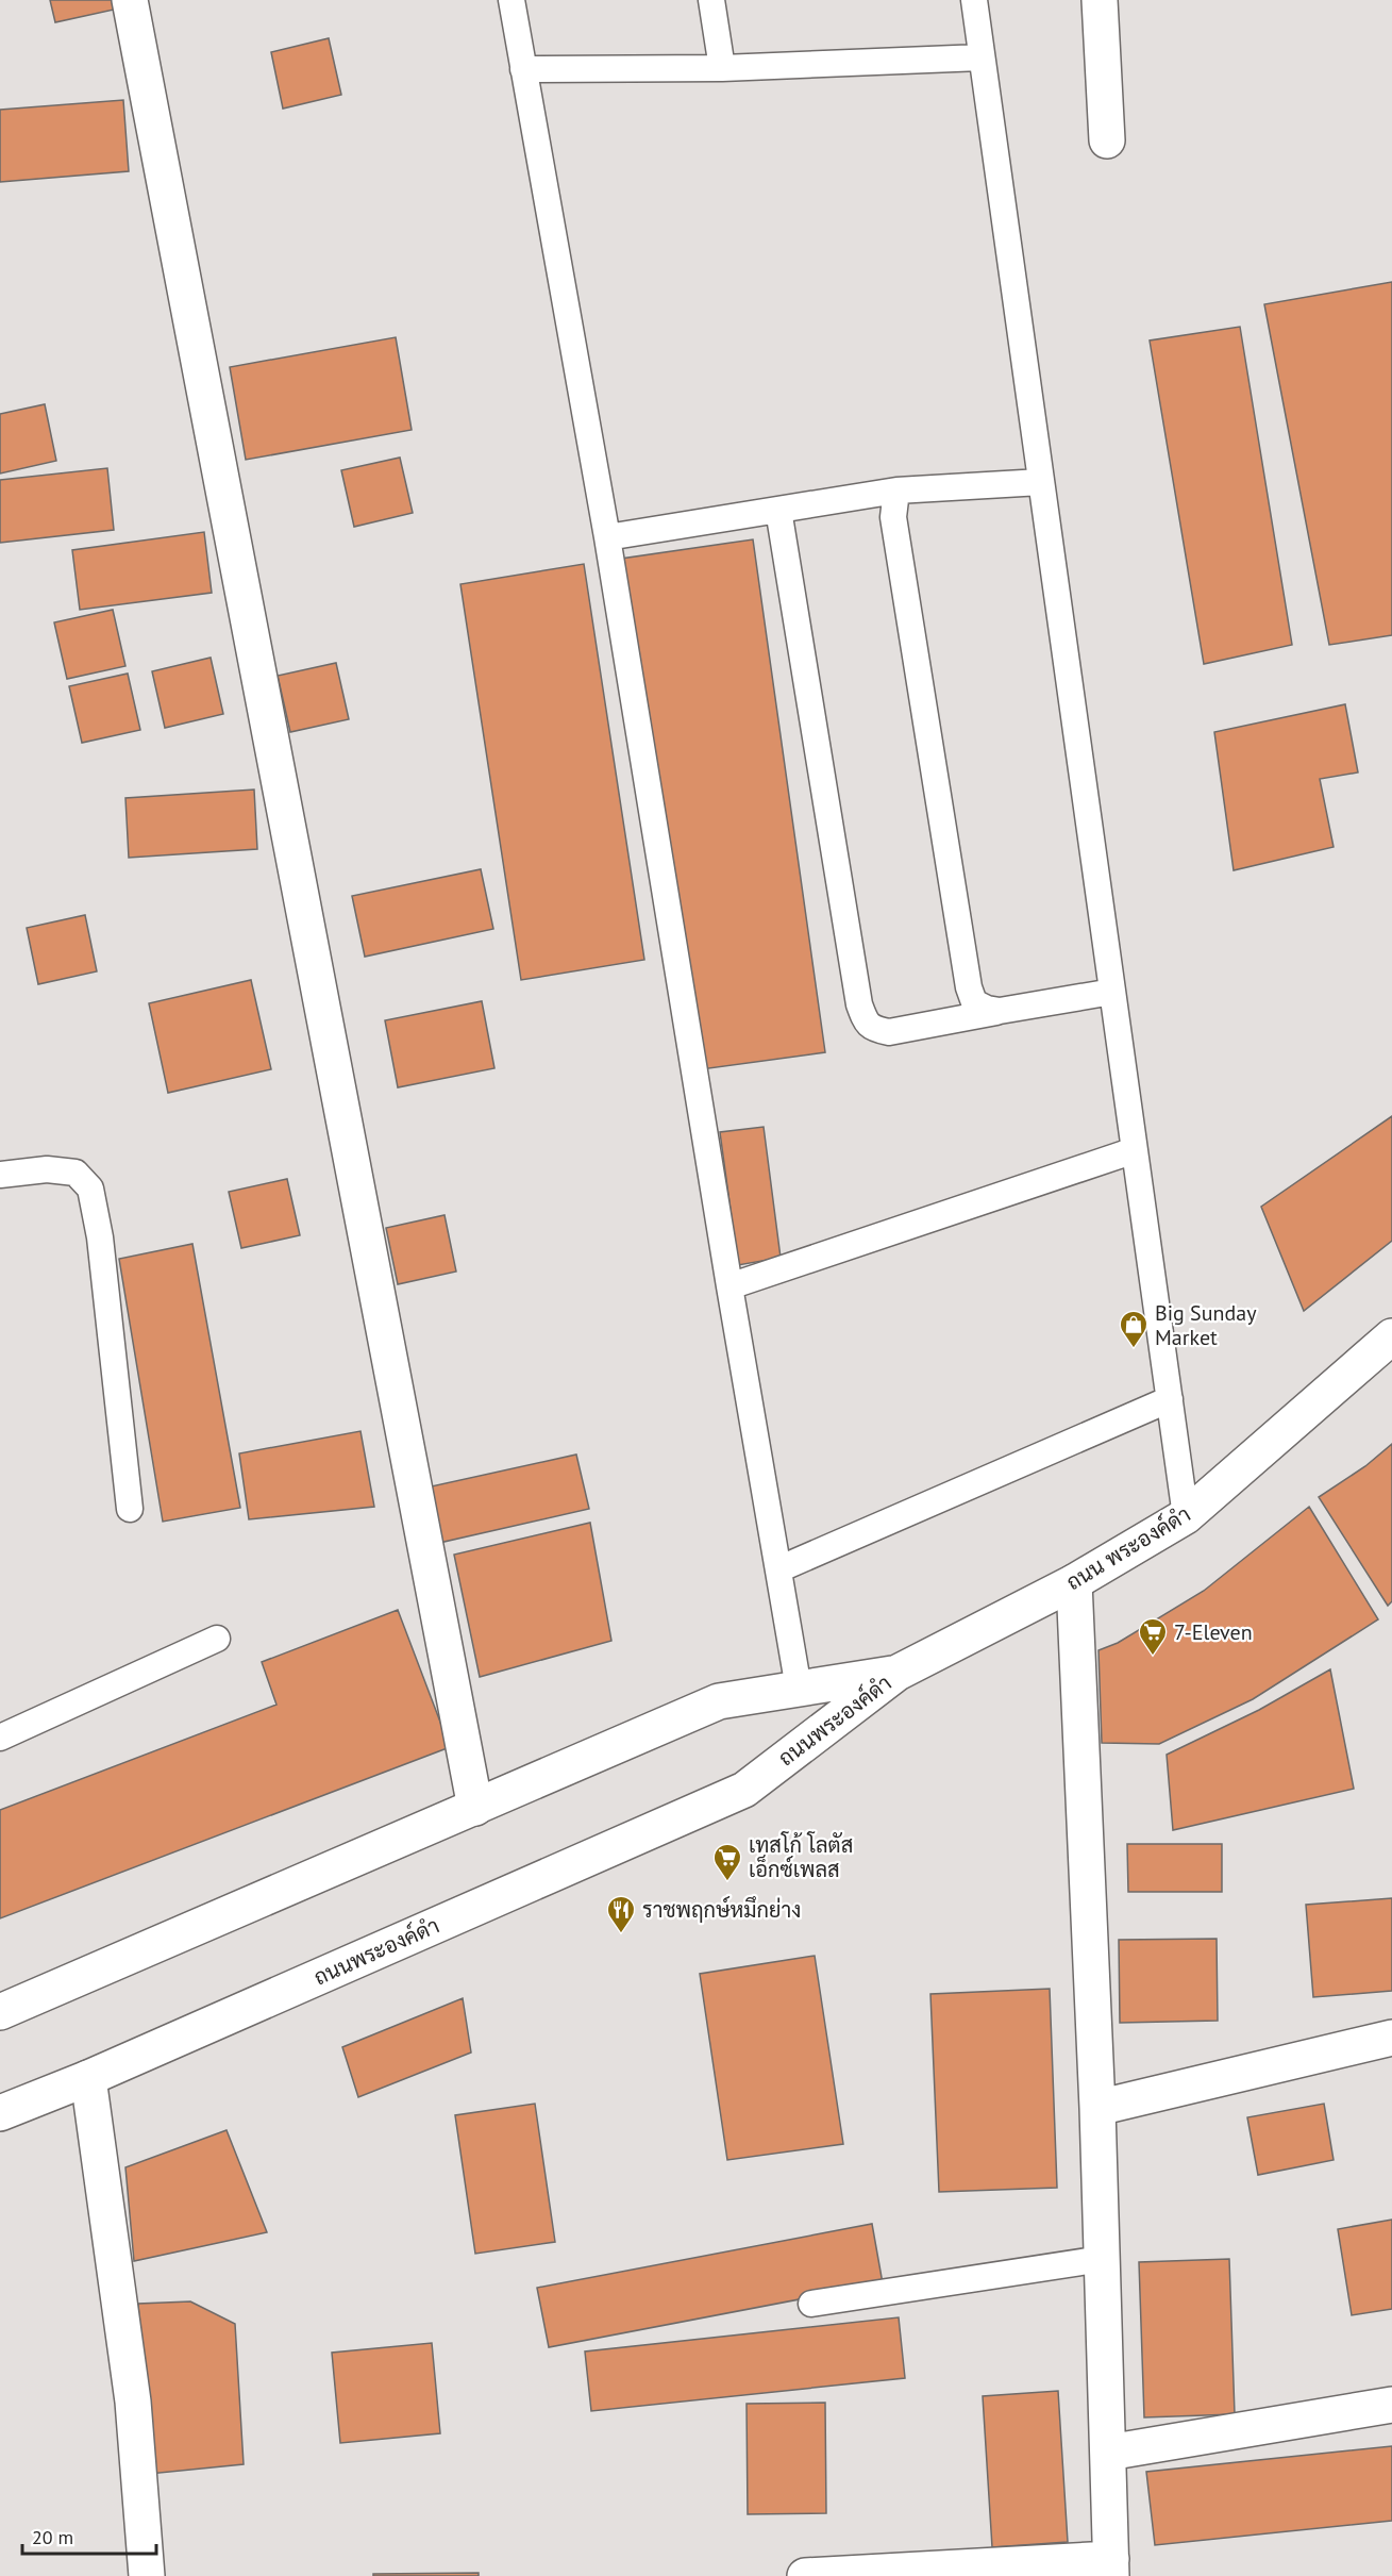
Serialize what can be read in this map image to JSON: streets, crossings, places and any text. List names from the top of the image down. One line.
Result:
{"streets":{"street":["ถนน พระองค์ดำ","ถนนพระองค์ดำ"]},"crossings":[["ถนน พระองค์ดำ","ถนนพระองค์ดำ"]],"places":{"shop":["Big Sunday Market"],"supermarket":["7-Eleven","เทสโก้ โลตัส เอ็กซ์เพลส"],"restaurant":["ราชพฤกษ์หมึกย่าง"]},"scale_bar":"20 m"}
